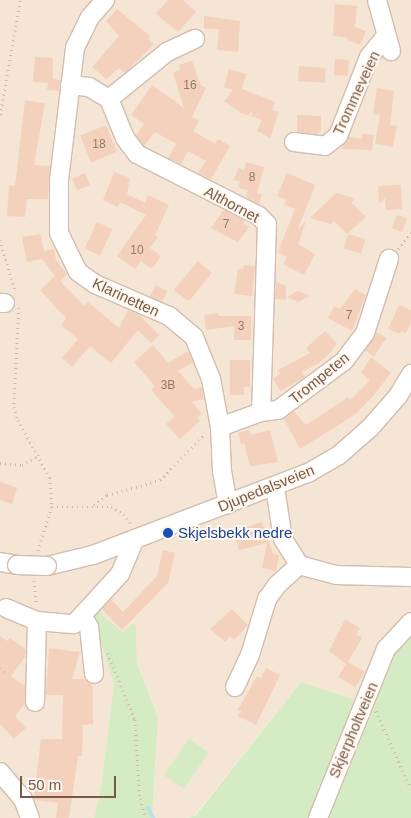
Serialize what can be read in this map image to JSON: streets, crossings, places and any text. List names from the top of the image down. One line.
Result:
{"streets":{"street":["Trommeveien","Althornet","Klarinetten","Trompeten","Djupedalsveien","Skjerpholtveien"]},"crossings":[["Althornet","Trompeten"],["Klarinetten","Trompeten"],["Klarinetten","Djupedalsveien"]],"places":["Skjelsbekk nedre"],"house_numbers":["16","18","8","7","10","7","3","3B"],"scale_bar":"50 m"}
